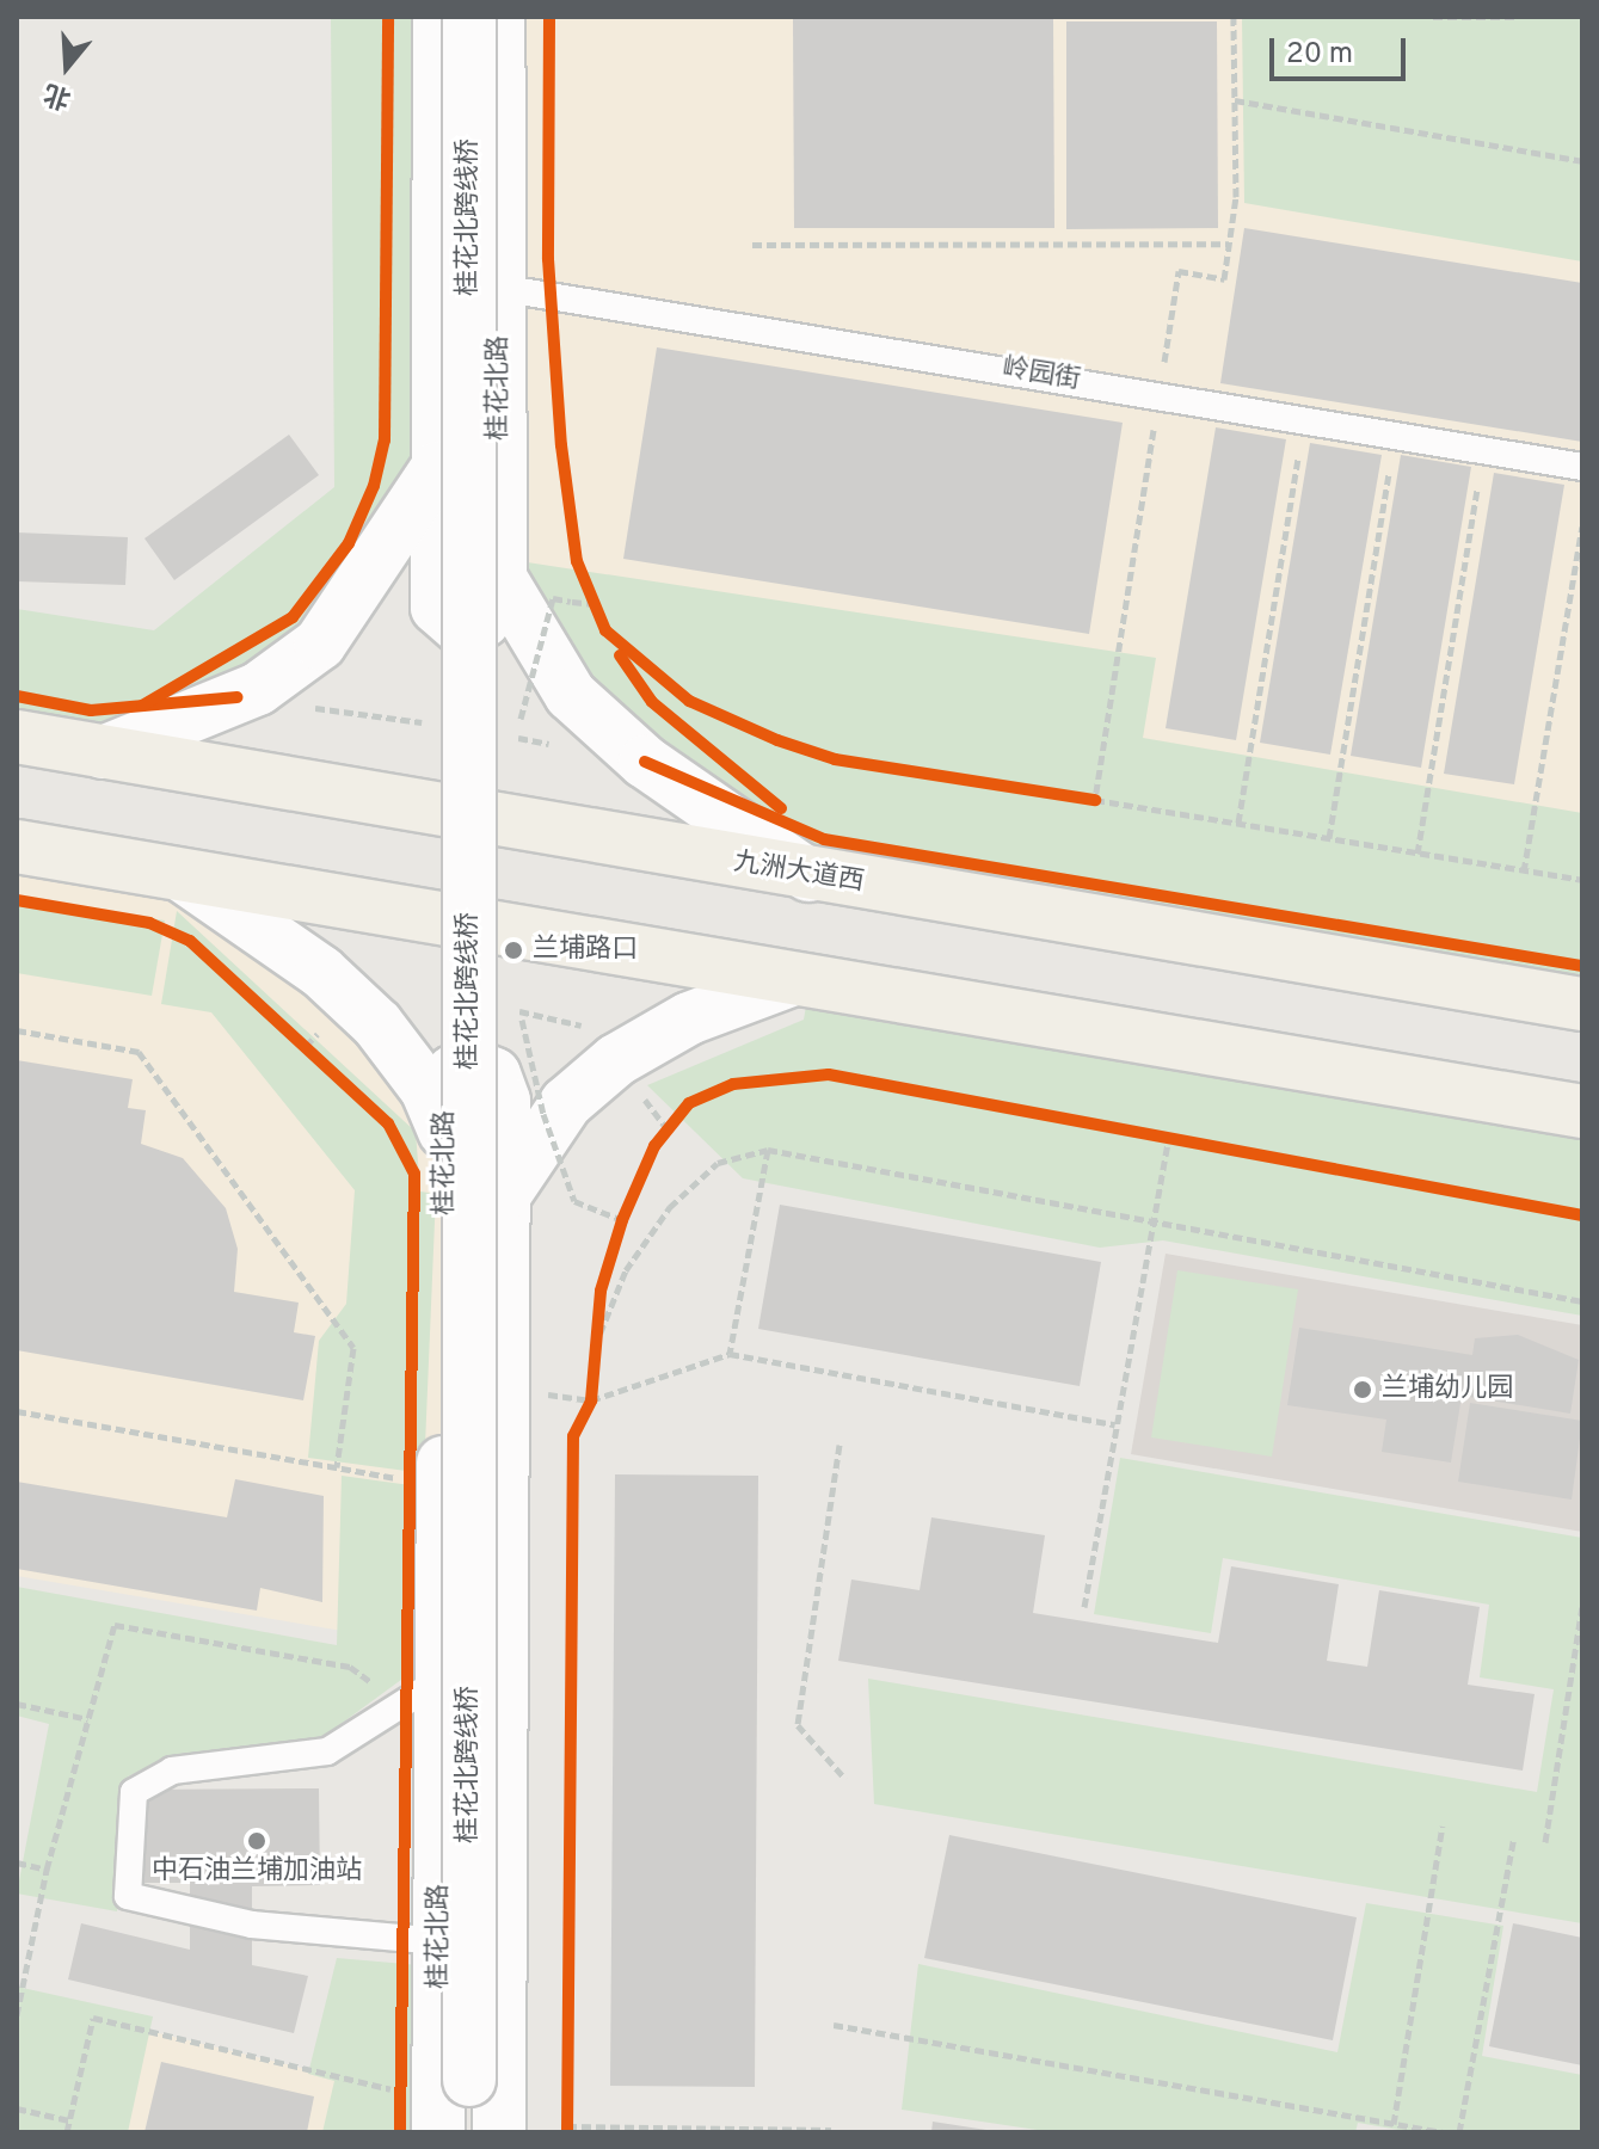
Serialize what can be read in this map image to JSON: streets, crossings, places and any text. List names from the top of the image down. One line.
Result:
{"streets":{"main road":["桂花北跨线桥","桂花北路","九洲大道西"],"lane":["岭园街"]},"crossings":[["岭园街","桂花北路"]],"places":["兰埔路口","兰埔幼儿园","中石油兰埔加油站"],"scale_bar":"20 m","north":"bottom"}
